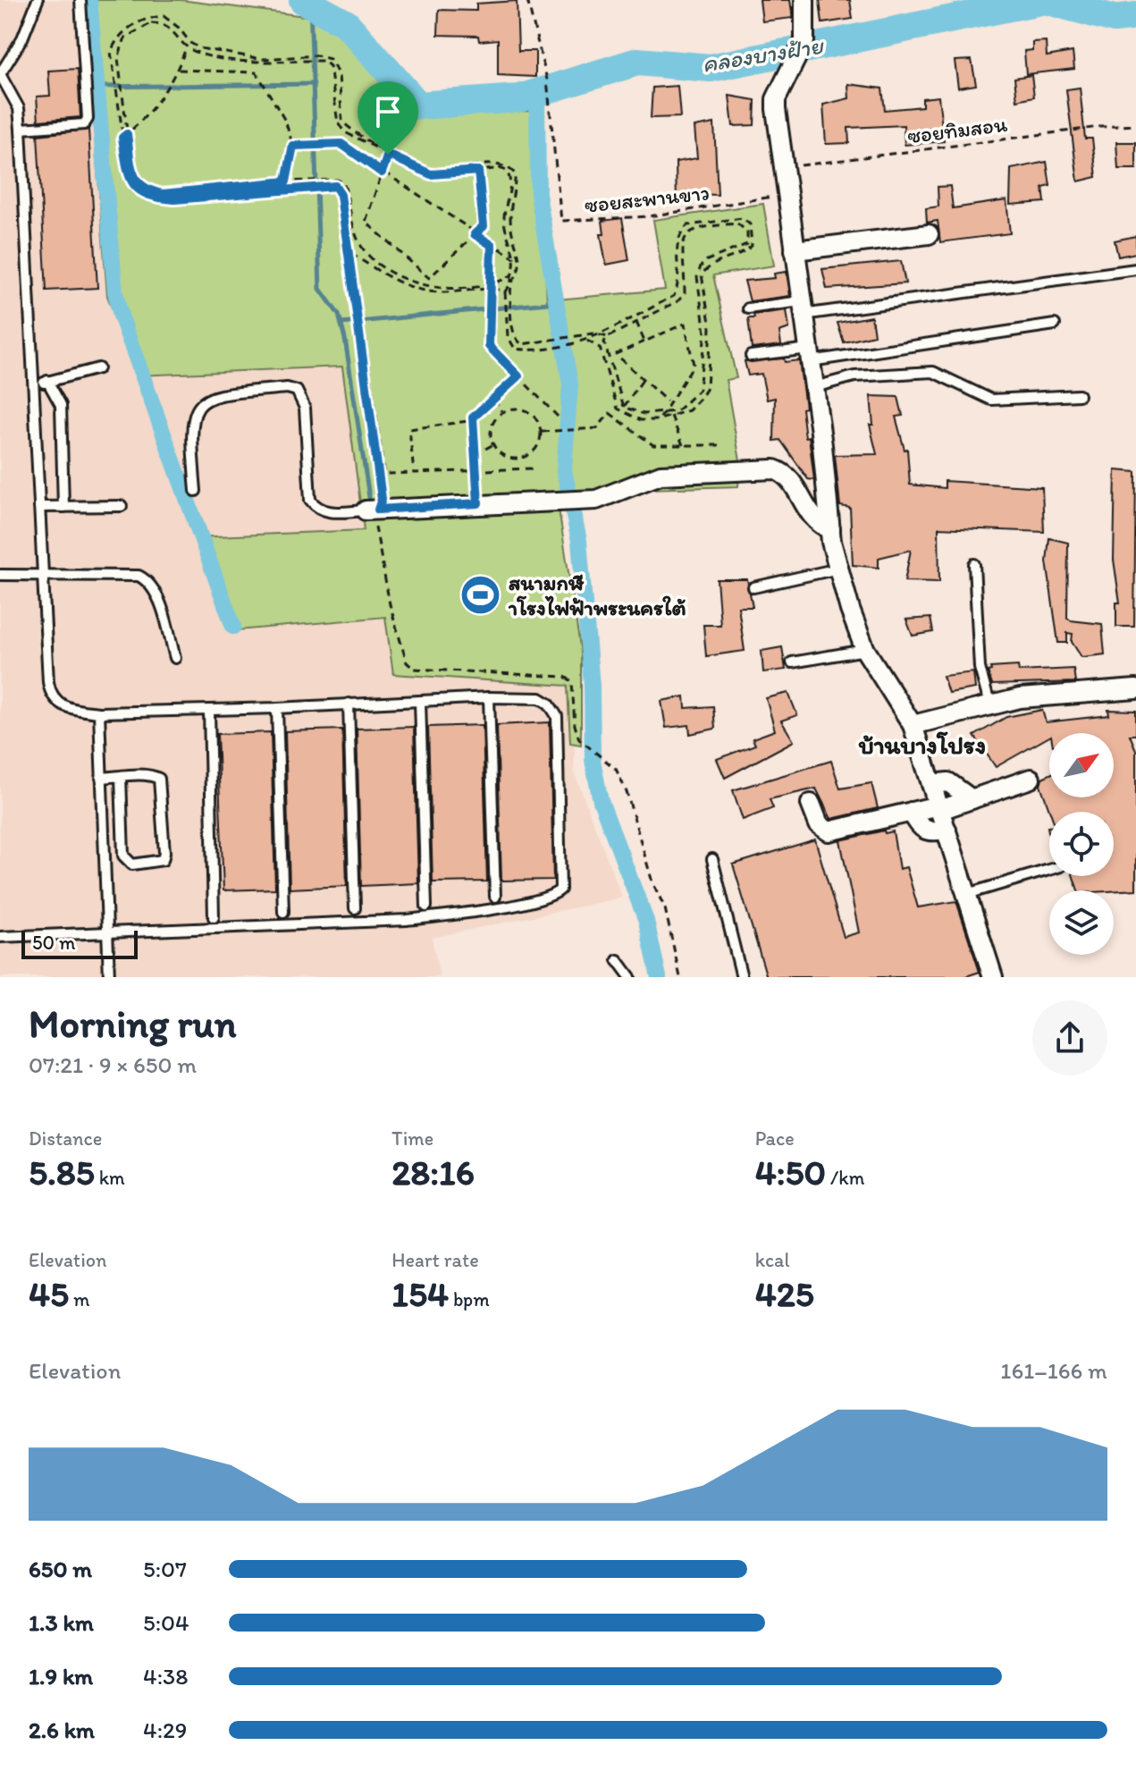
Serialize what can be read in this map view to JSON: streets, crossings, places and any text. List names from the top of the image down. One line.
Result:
{"streets":{"path":["ซอยทิมสอน","ซอยสะพานขาว"]},"districts":["บ้านบางโปรง"],"water":["คลองบางฝ้าย"],"places":{"sports":["สนามกฬี าโรงไฟฟ้าพระนครใต้"]},"scale_bar":"50 m","north":"top right","page":{"scale":"50 m","heading":["Morning run","07:21 · 9 × 650 m"],"stats":[["Distance","5.85 km"],["Time","28:16"],["Pace","4:50 /km"],["Elevation","45 m"],["Heart rate","154 bpm"],["kcal","425"]],"chart":["Elevation","161–166 m"],"list":[{"name":"650 m","note":"5:07"},{"name":"1.3 km","note":"5:04"},{"name":"1.9 km","note":"4:38"},{"name":"2.6 km","note":"4:29"}]}}
